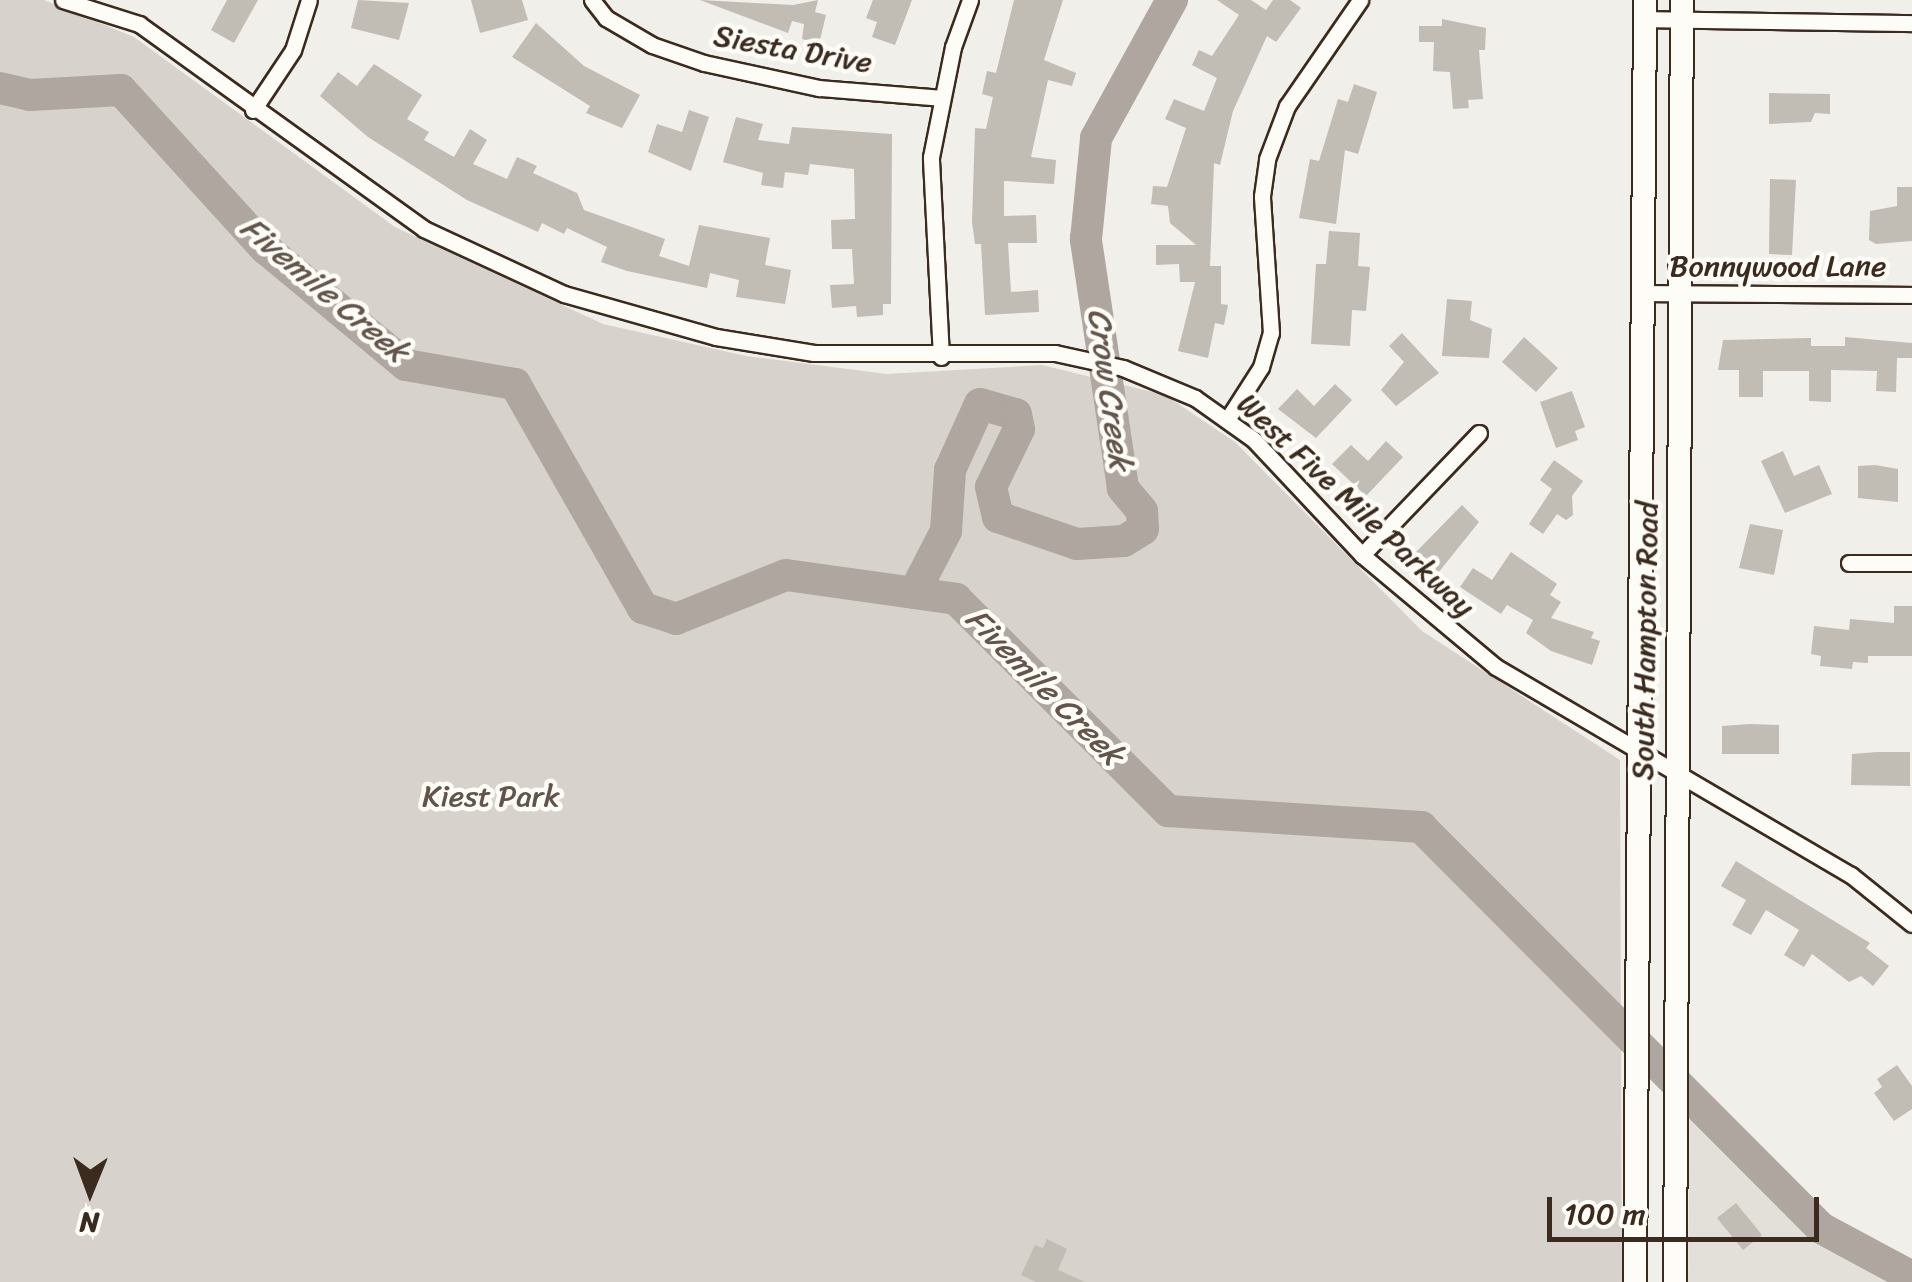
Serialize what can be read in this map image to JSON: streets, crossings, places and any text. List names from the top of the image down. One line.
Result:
{"streets":{"main road":["South Hampton Road"],"street":["Siesta Drive","Bonnywood Lane","West Five Mile Parkway"]},"crossings":[["Bonnywood Lane","South Hampton Road"],["West Five Mile Parkway","South Hampton Road"]],"water":["Fivemile Creek","Crow Creek"],"parks":["Kiest Park"],"scale_bar":"100 m","north":"bottom"}
